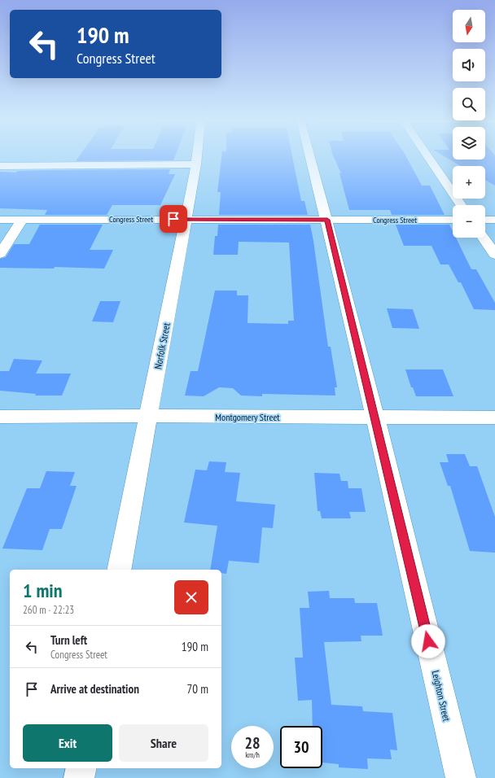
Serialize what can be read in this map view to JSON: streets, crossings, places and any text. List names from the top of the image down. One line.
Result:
{"streets":{"street":["Congress Street","Norfolk Street","Montgomery Street","Leighton Street"]},"crossings":[["Congress Street","Norfolk Street"],["Congress Street","Leighton Street"],["Norfolk Street","Montgomery Street"],["Montgomery Street","Leighton Street"]],"north":"bottom","page":{"map_buttons":["+","−"],"turn":["190 m","Congress Street"],"heading":["1 min","260 m · 22:23"],"list":[{"name":"Turn left","note":"Congress Street","value":"190 m"},{"name":"Arrive at destination","value":"70 m"}],"buttons":["Exit","Share"],"speed":"28 km/h","limit":"30"}}
